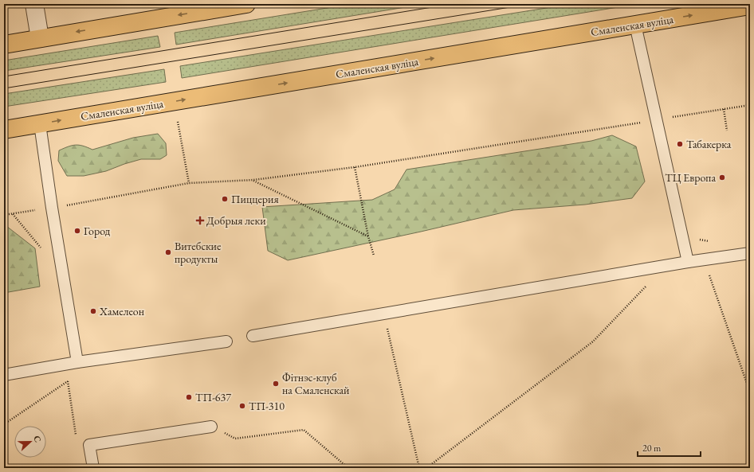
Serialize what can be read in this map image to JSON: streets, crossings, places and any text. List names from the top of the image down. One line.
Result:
{"streets":{"main road":["Смаленская вуліца"]},"places":{"other":["Табакерка","ТЦ Европа","Пиццерия","Город","Витебские продукты","Хамелеон","Фітнэс-клуб на Смаленскай","ТП-637","ТП-310"],"health":["Добрыя леки"]},"scale_bar":"20 m","north":"right"}
